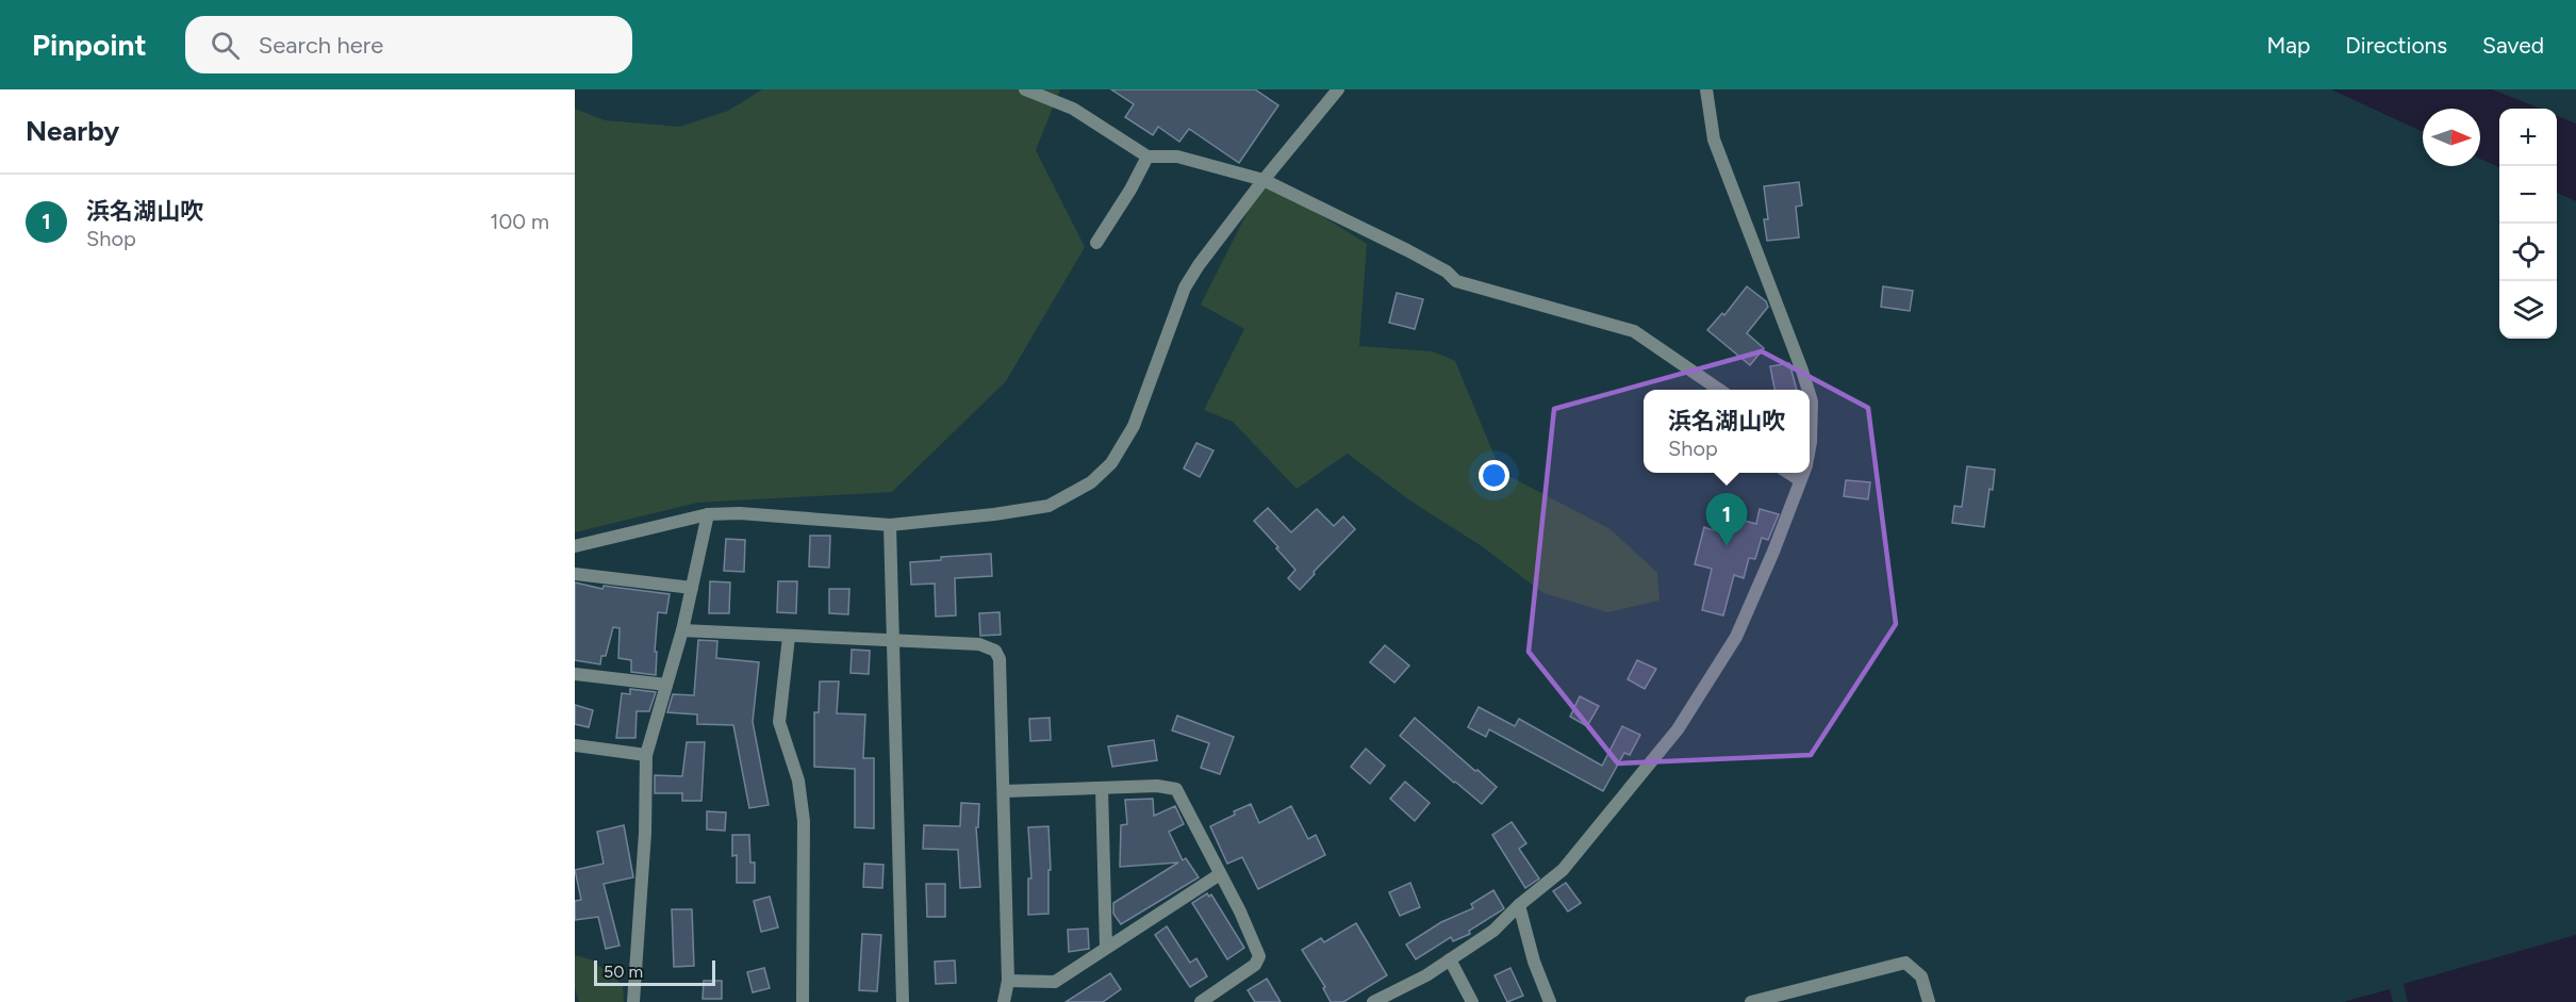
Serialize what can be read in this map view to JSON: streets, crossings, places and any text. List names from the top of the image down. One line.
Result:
{"scale_bar":"50 m","north":"right","page":{"header":"Pinpoint","search":"Search here","nav":["Map","Directions","Saved"],"heading":"Nearby","map_buttons":["+","−"],"list":[{"mark":"1","name":"浜名湖山吹","note":"Shop","value":"100 m"}],"popup":["浜名湖山吹","Shop"],"pins":"1","scale":"50 m"}}
